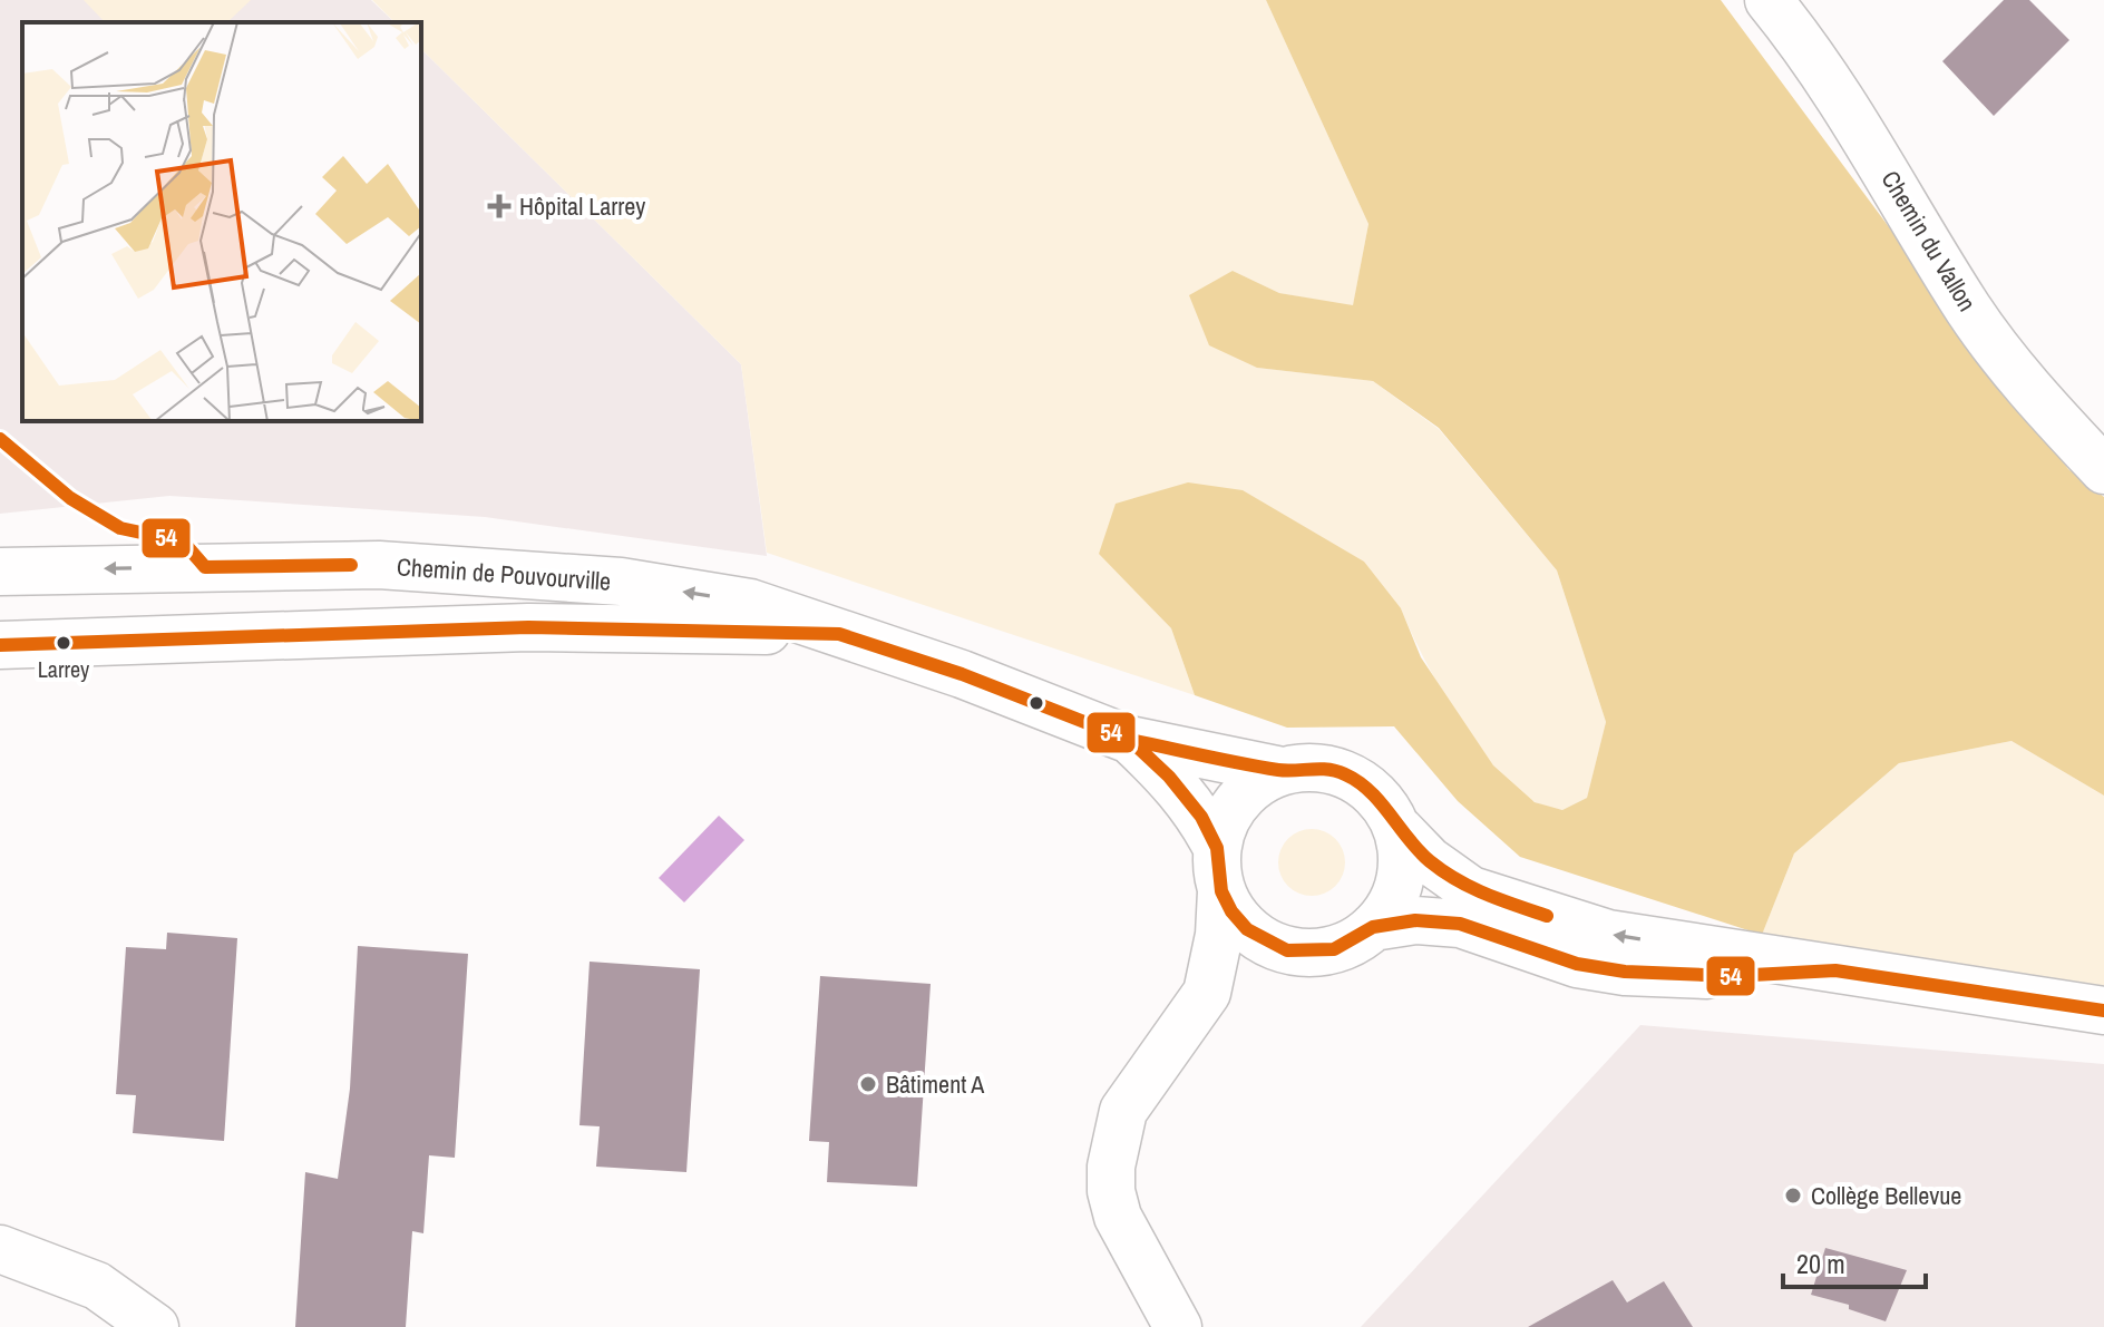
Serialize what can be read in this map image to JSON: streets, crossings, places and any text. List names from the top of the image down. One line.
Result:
{"streets":{"street":["Chemin du Vallon","Chemin de Pouvourville"]},"places":{"health":["Hôpital Larrey"],"other":["Larrey","Bâtiment A","Collège Bellevue"]},"lines":["transit line 54"],"scale_bar":"20 m"}
